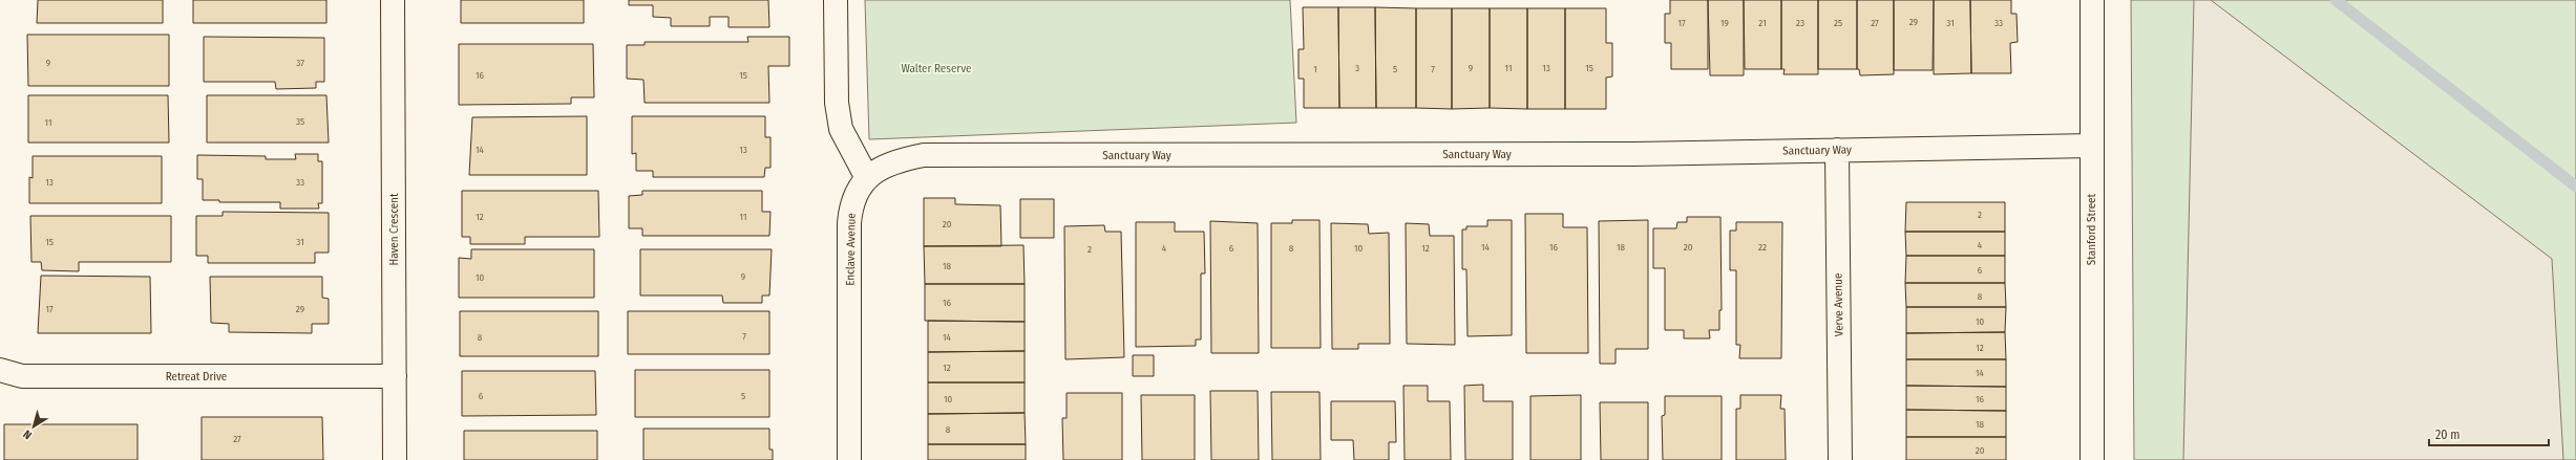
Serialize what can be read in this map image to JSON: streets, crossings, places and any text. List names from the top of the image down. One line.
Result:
{"streets":{"street":["Sanctuary Way","Haven Crescent","Stanford Street","Enclave Avenue","Verve Avenue","Retreat Drive"]},"crossings":[["Sanctuary Way","Stanford Street"],["Sanctuary Way","Enclave Avenue"],["Sanctuary Way","Verve Avenue"],["Haven Crescent","Retreat Drive"]],"parks":["Walter Reserve"],"house_numbers":["29","17","19","21","23","25","27","31","33","9","37","3","9","11","13","15","1","5","7","16","15","35","11","14","13","13","33","2","12","11","20","15","31","4","14","16","18","20","22","4","6","8","10","12","2","18","6","9","10","8","16","17","29","10","7","8","14","12","12","14","6","5","10","16","18","8","27","20"],"scale_bar":"20 m","north":"bottom left"}
